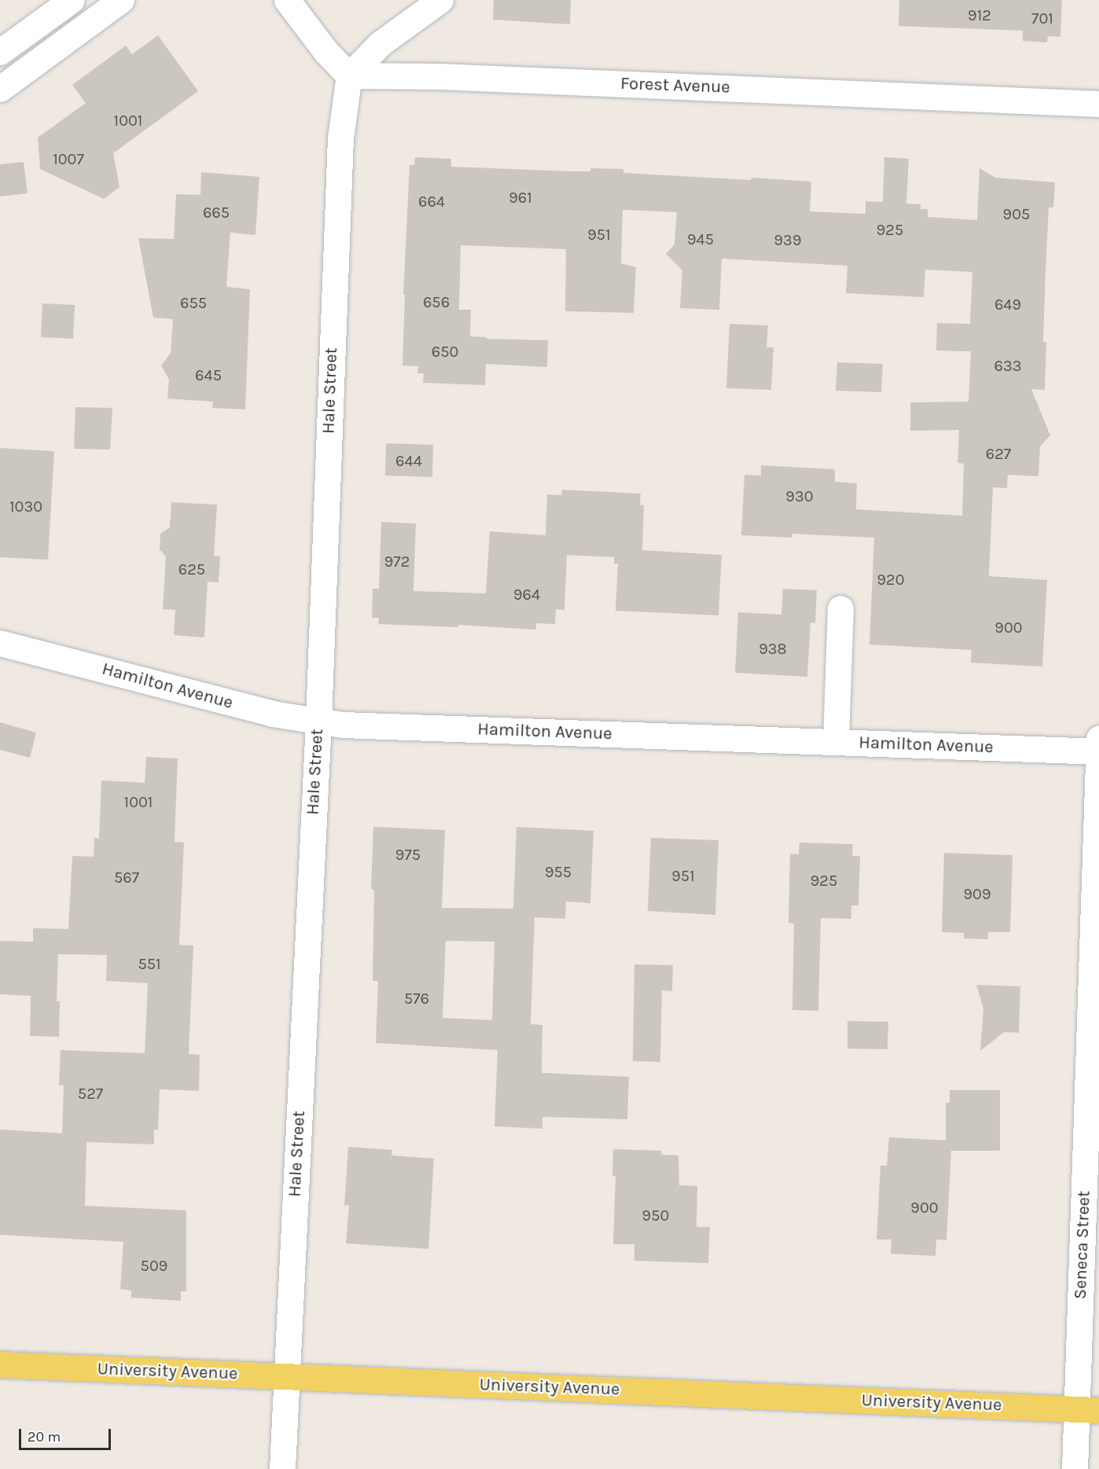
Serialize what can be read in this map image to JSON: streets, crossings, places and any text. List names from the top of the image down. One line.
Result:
{"streets":{"main road":["University Avenue"],"street":["Forest Avenue","Hale Street","Hamilton Avenue","Seneca Street"]},"crossings":[["Forest Avenue","Hale Street"],["Hale Street","Hamilton Avenue"],["Hale Street","University Avenue"],["Hamilton Avenue","Seneca Street"],["Seneca Street","University Avenue"]],"house_numbers":["912","701","1001","1007","961","664","665","905","925","951","945","939","656","655","649","650","633","645","627","644","930","1030","972","625","920","964","900","938","1001","975","955","951","567","925","909","551","576","527","900","950","509"],"scale_bar":"20 m"}
